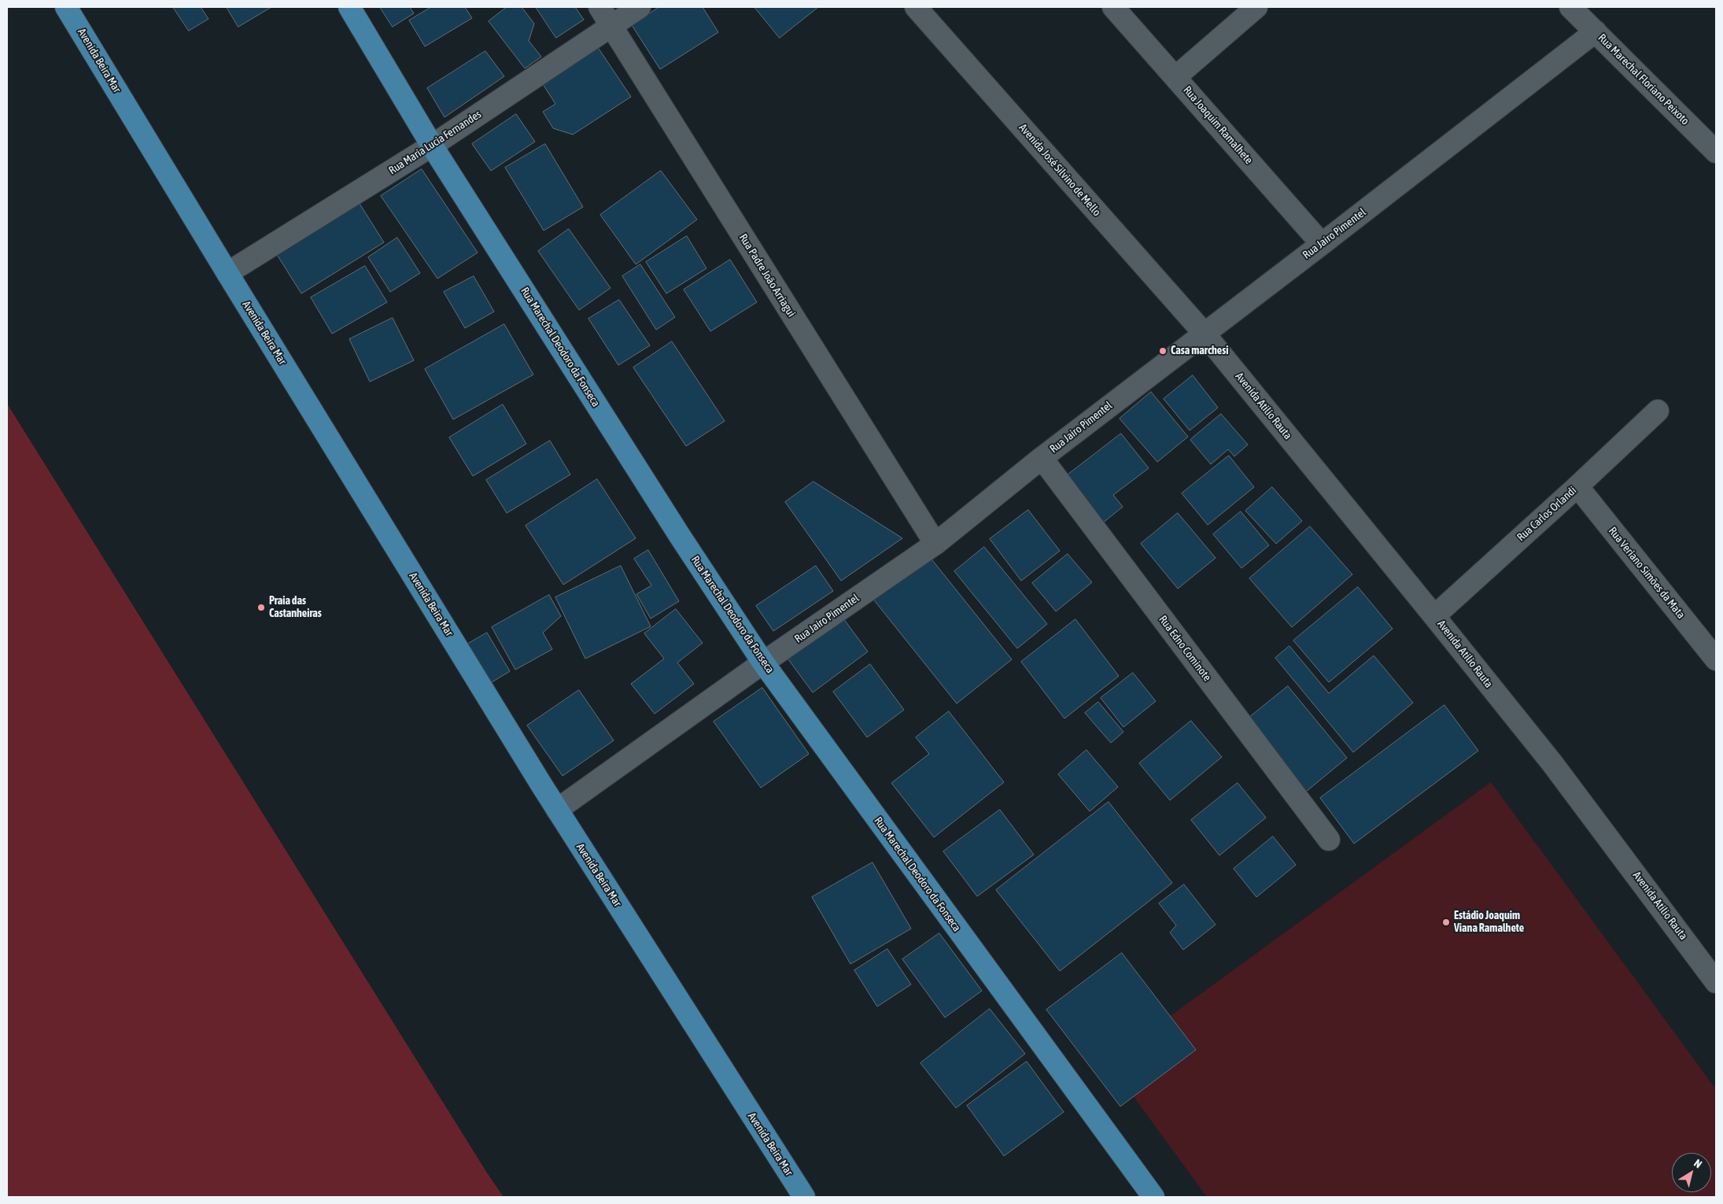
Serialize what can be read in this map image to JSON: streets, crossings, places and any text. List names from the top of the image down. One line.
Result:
{"streets":{"main road":["Avenida Beira Mar","Rua Marechal Deodoro da Fonseca"],"street":["Rua Marechal Floriano Peixoto","Rua Joaquim Ramalhete","Rua Maria Lucia Fernandes","Avenida José Silvino de Mello","Rua Jairo Pimentel","Rua Padre João Arriagui","Avenida Atilio Rauta","Rua Carlos Orlandi","Rua Veriano Simões da Mata","Rua Edno Cominote"]},"crossings":[["Avenida Beira Mar","Rua Maria Lucia Fernandes"],["Avenida Beira Mar","Rua Jairo Pimentel"],["Rua Marechal Floriano Peixoto","Rua Jairo Pimentel"],["Rua Joaquim Ramalhete","Rua Jairo Pimentel"],["Rua Maria Lucia Fernandes","Rua Padre João Arriagui"],["Rua Maria Lucia Fernandes","Rua Marechal Deodoro da Fonseca"],["Avenida José Silvino de Mello","Rua Jairo Pimentel"],["Avenida José Silvino de Mello","Avenida Atilio Rauta"],["Rua Jairo Pimentel","Rua Padre João Arriagui"],["Rua Jairo Pimentel","Rua Marechal Deodoro da Fonseca"],["Rua Jairo Pimentel","Avenida Atilio Rauta"],["Rua Jairo Pimentel","Rua Edno Cominote"],["Avenida Atilio Rauta","Rua Carlos Orlandi"],["Rua Carlos Orlandi","Rua Veriano Simões da Mata"]],"places":["Casa marchesi","Praia das Castanheiras","Estádio Joaquim Viana Ramalhete"],"north":"top right"}
